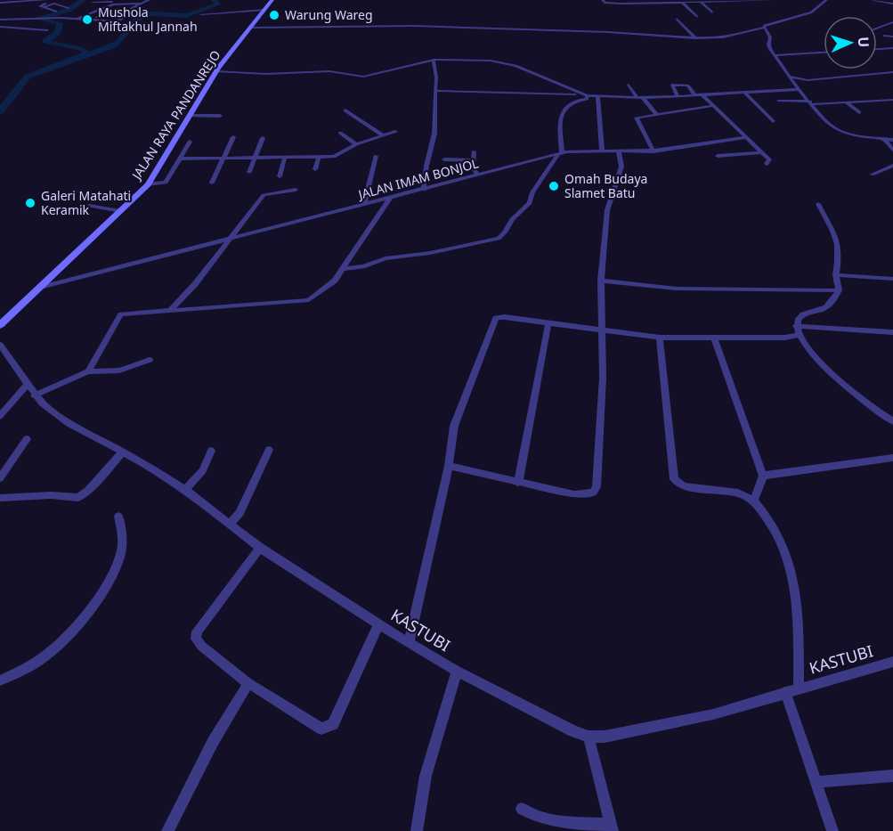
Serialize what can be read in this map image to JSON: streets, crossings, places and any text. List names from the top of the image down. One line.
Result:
{"streets":{"main road":["JALAN RAYA PANDANREJO"],"street":["JALAN IMAM BONJOL","KASTUBI"]},"crossings":[["JALAN RAYA PANDANREJO","JALAN IMAM BONJOL"]],"places":["Warung Wareg","Mushola Miftakhul Jannah","Omah Budaya Slamet Batu","Galeri Matahati Keramik"],"north":"right"}
